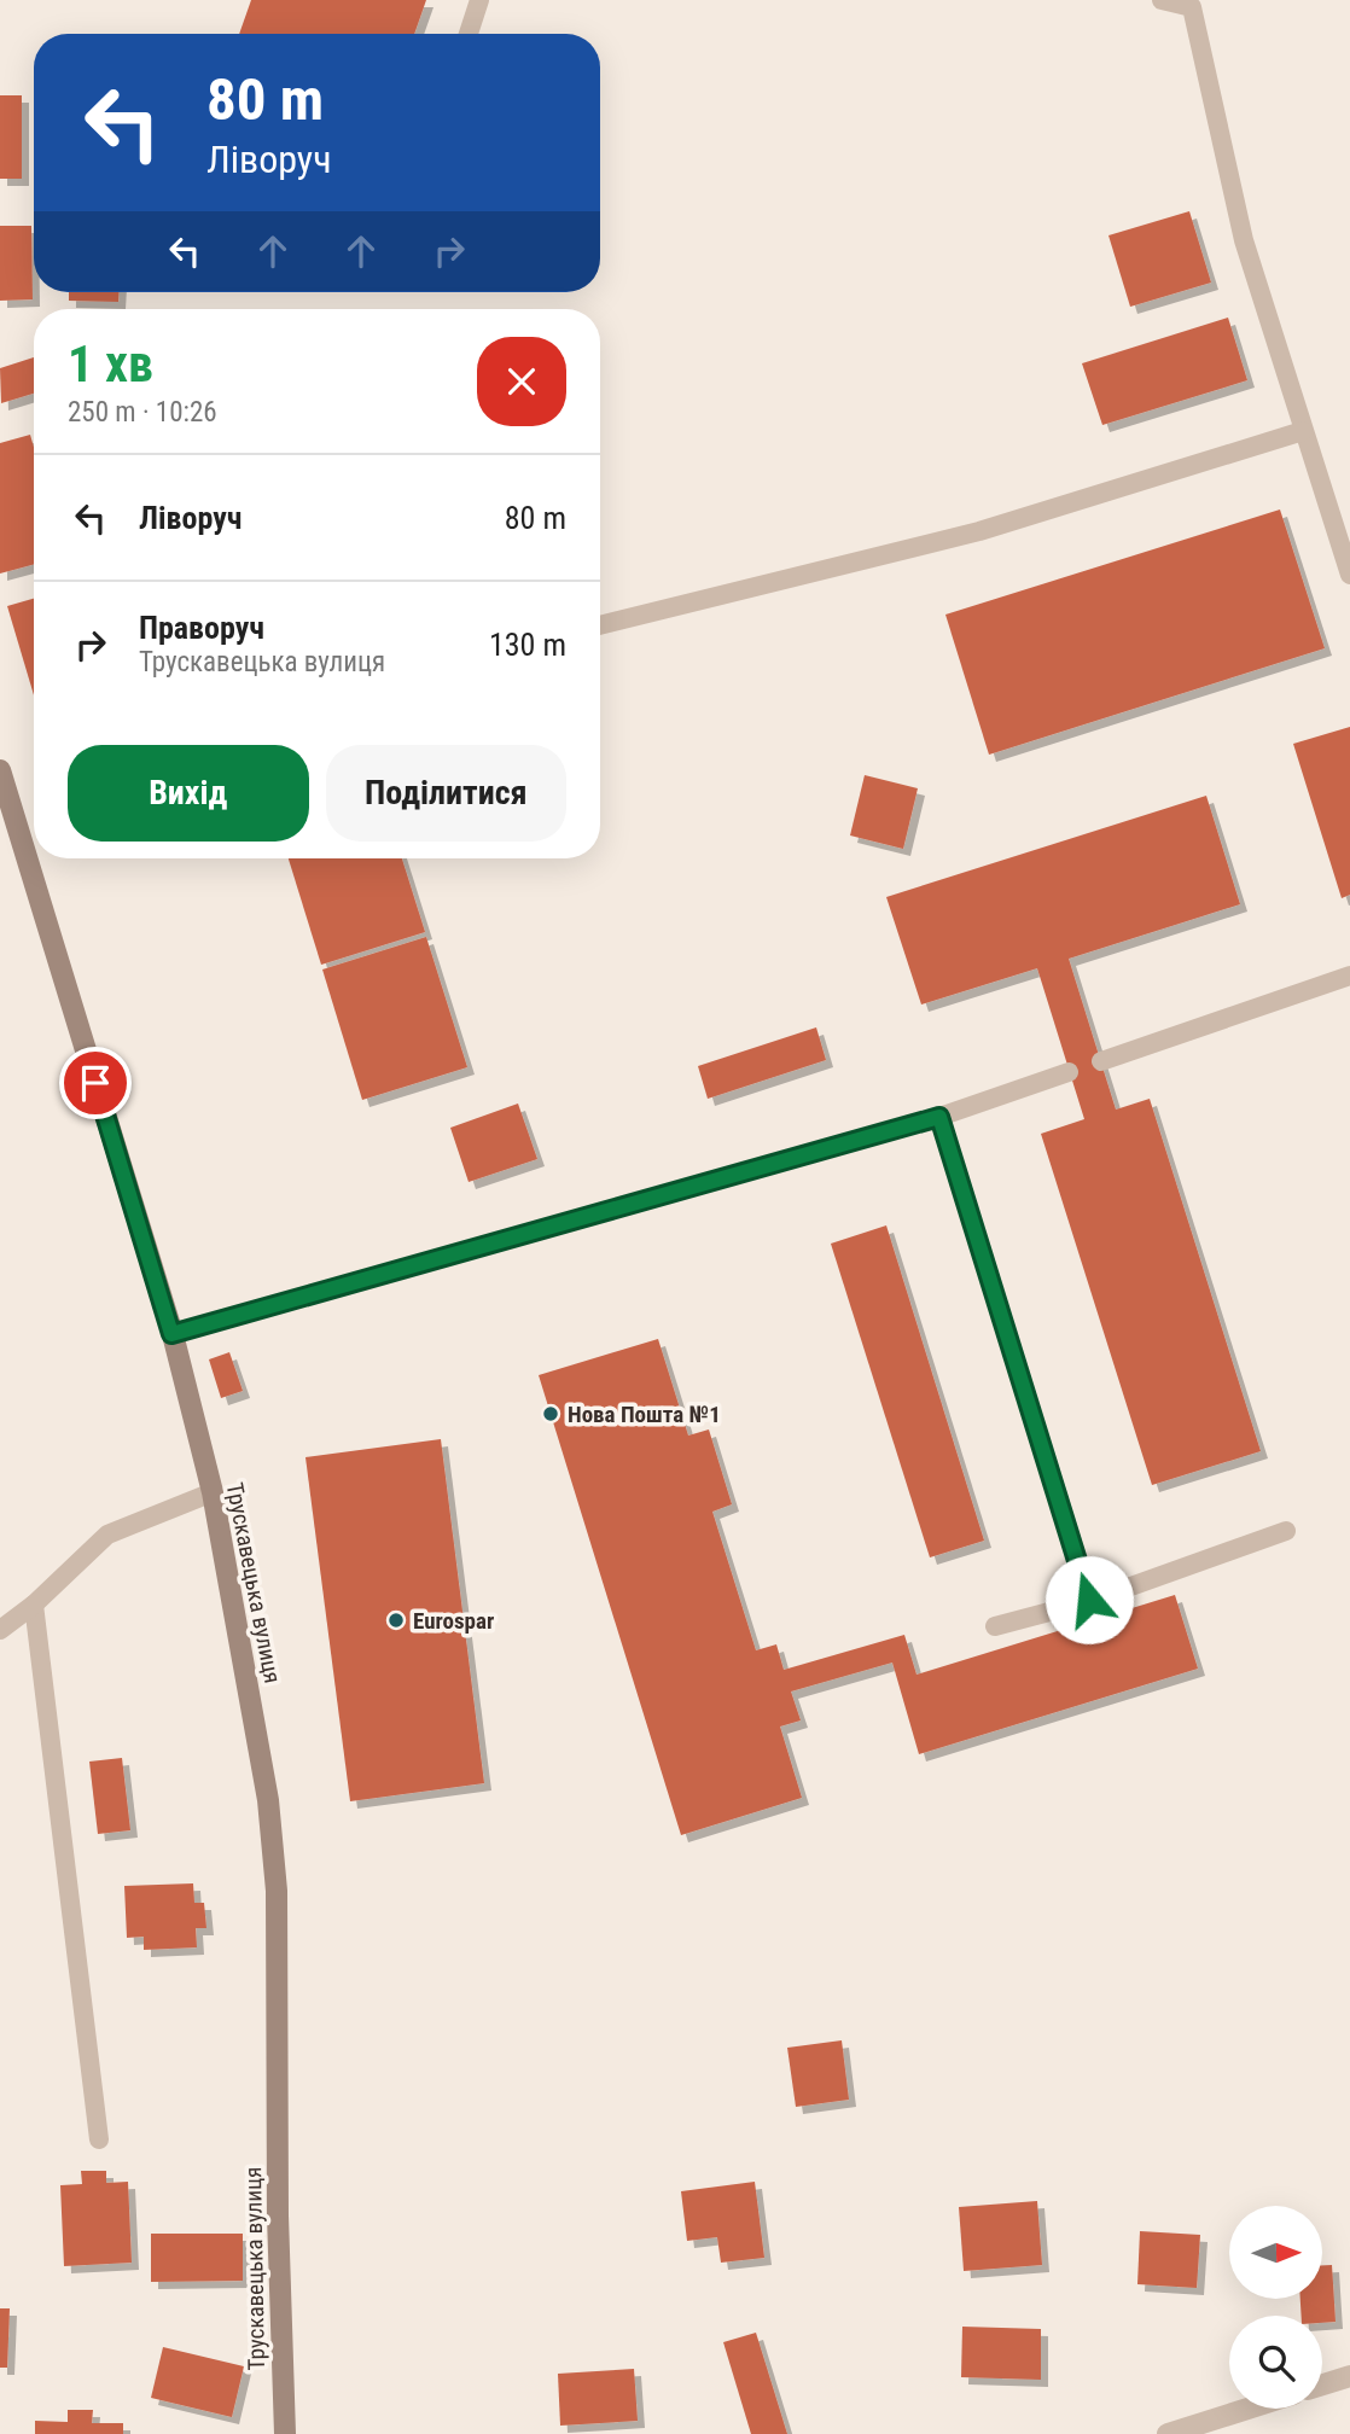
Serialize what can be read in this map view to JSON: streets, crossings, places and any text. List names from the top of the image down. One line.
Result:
{"streets":{"main road":["Трускавецька вулиця"]},"places":["Нова Пошта №1","Eurospar"],"north":"right","page":{"turn":["80 m","Ліворуч"],"heading":["1 хв","250 m · 10:26"],"list":[{"name":"Ліворуч","value":"80 m"},{"name":"Праворуч","note":"Трускавецька вулиця","value":"130 m"}],"buttons":["Вихід","Поділитися"]}}
